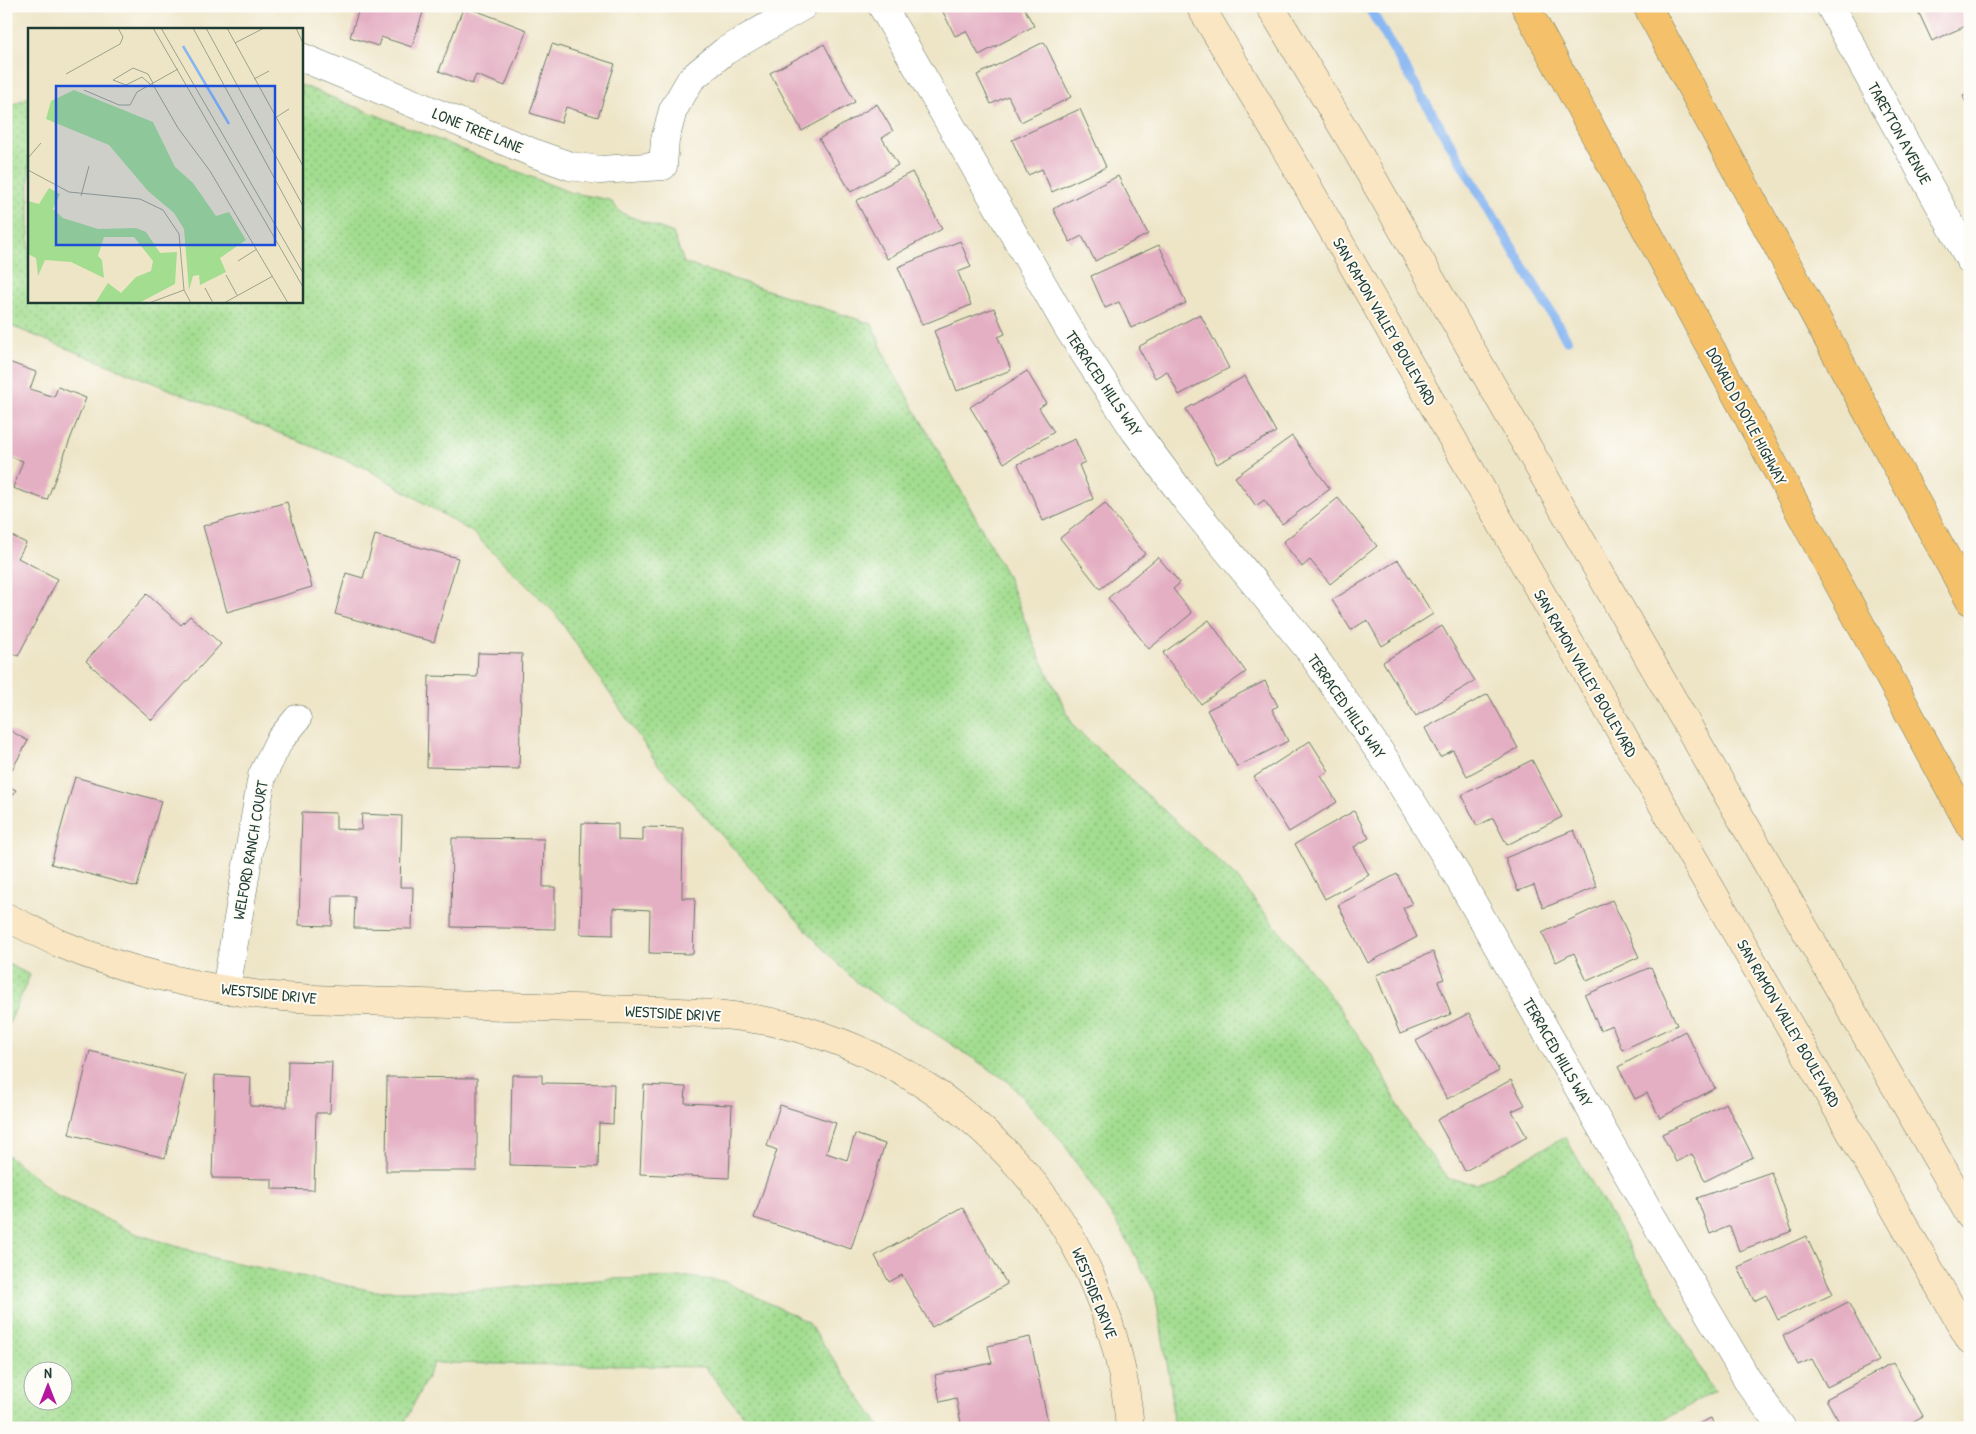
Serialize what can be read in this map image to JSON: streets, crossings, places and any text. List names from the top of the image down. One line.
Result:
{"streets":{"highway":["DONALD D DOYLE HIGHWAY"],"main road":["SAN RAMON VALLEY BOULEVARD","WESTSIDE DRIVE"],"street":["LONE TREE LANE","TAREYTON AVENUE","TERRACED HILLS WAY","WELFORD RANCH COURT"]},"crossings":[["WELFORD RANCH COURT","WESTSIDE DRIVE"]],"north":"top"}
